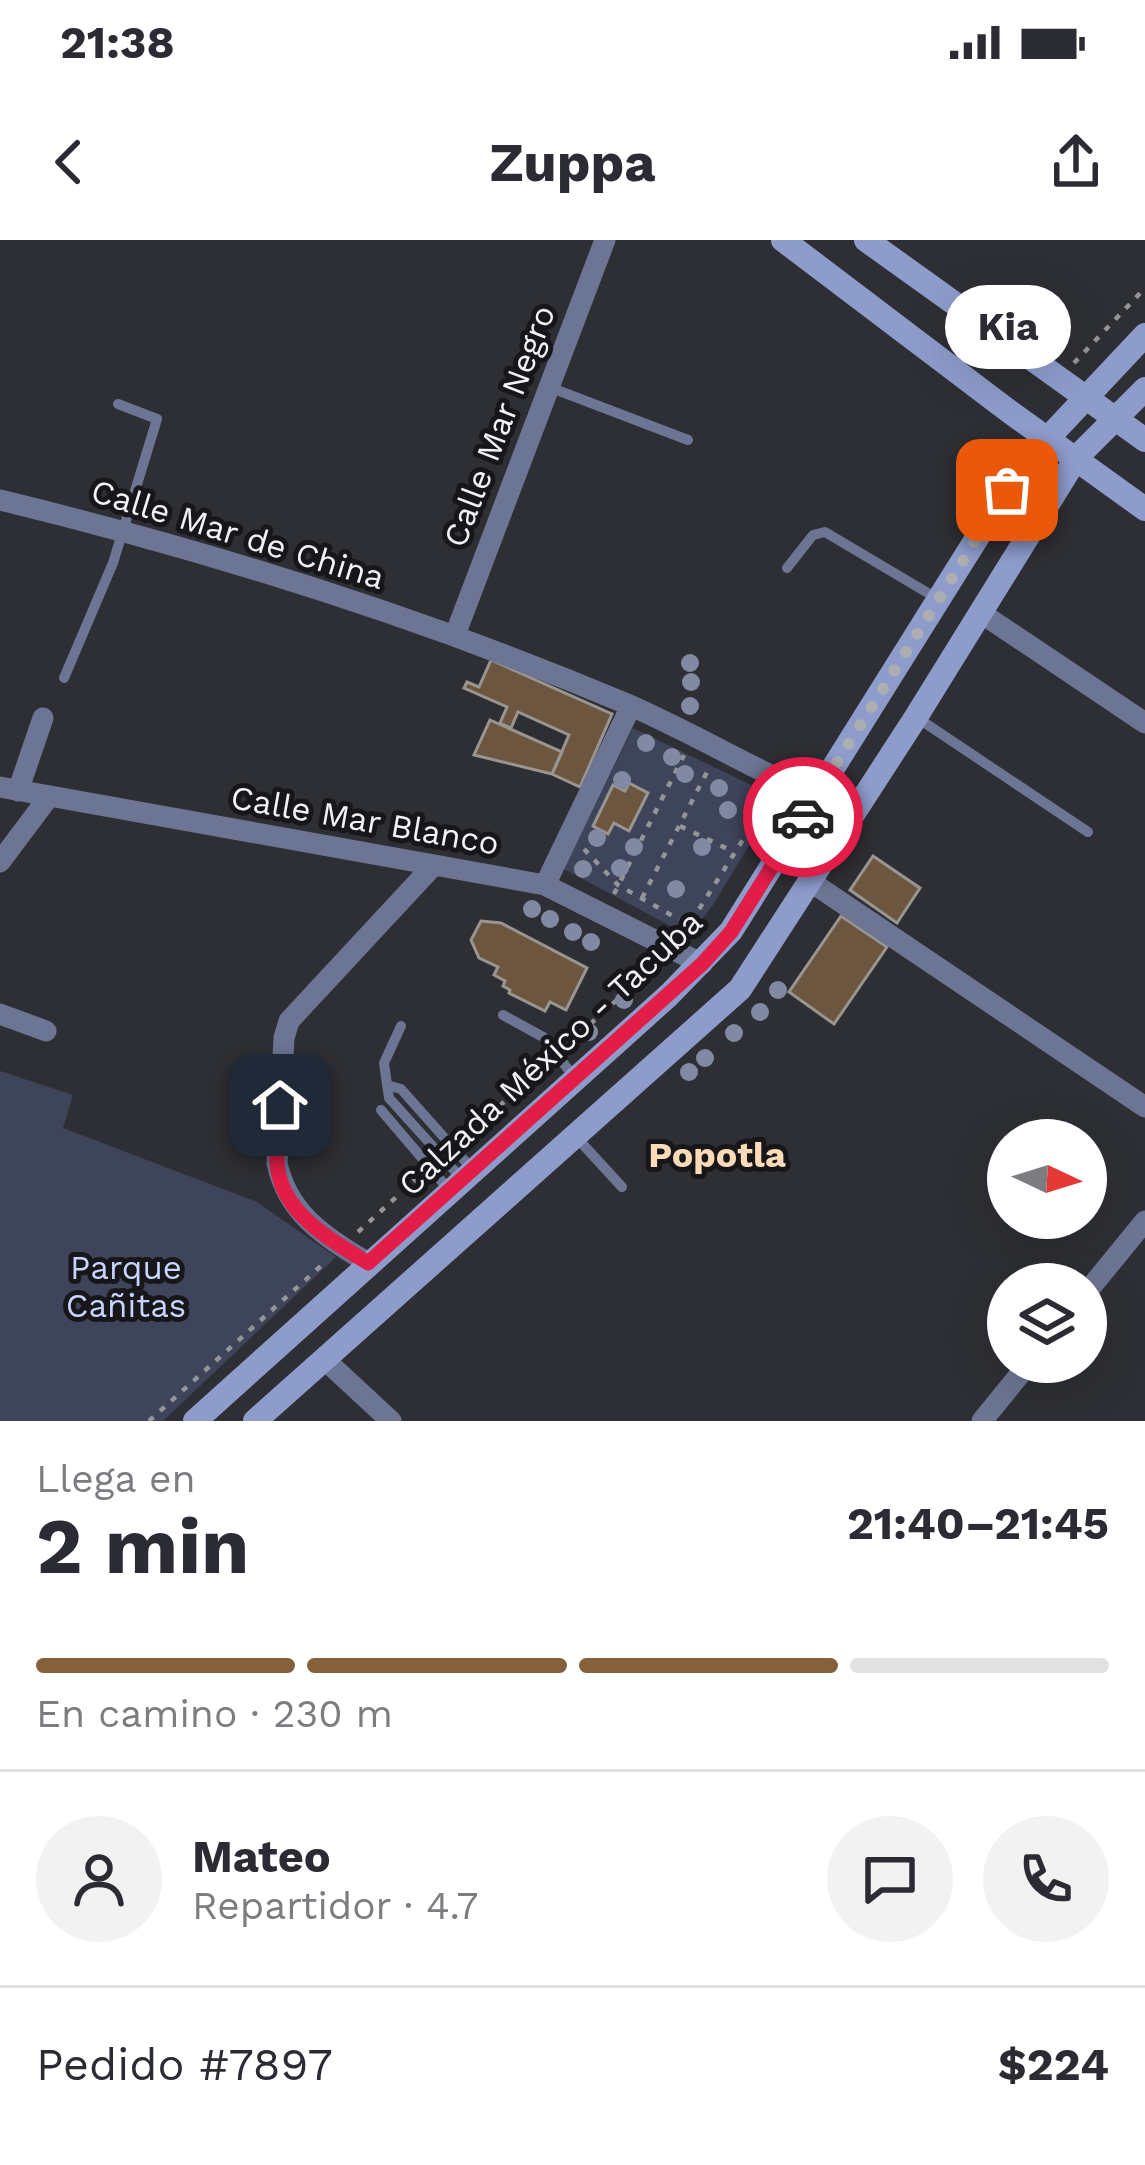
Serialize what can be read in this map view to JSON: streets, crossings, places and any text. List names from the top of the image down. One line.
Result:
{"streets":{"main road":["Calzada México - Tacuba"],"street":["Calle Mar Negro","Calle Mar de China","Calle Mar Blanco"]},"crossings":[["Calle Mar Negro","Calle Mar de China"],["Calle Mar de China","Calzada México - Tacuba"],["Calle Mar Blanco","Calzada México - Tacuba"]],"districts":["Popotla"],"parks":["Parque Cañitas"],"places":["Kia"],"north":"right","page":{"status":"21:38","header":"Zuppa","bubble":"Kia","heading":["2 min","Llega en","21:40–21:45"],"panel":["Mateo","Repartidor · 4.7","Pedido #7897","$224"],"bar":"En camino · 230 m"}}
